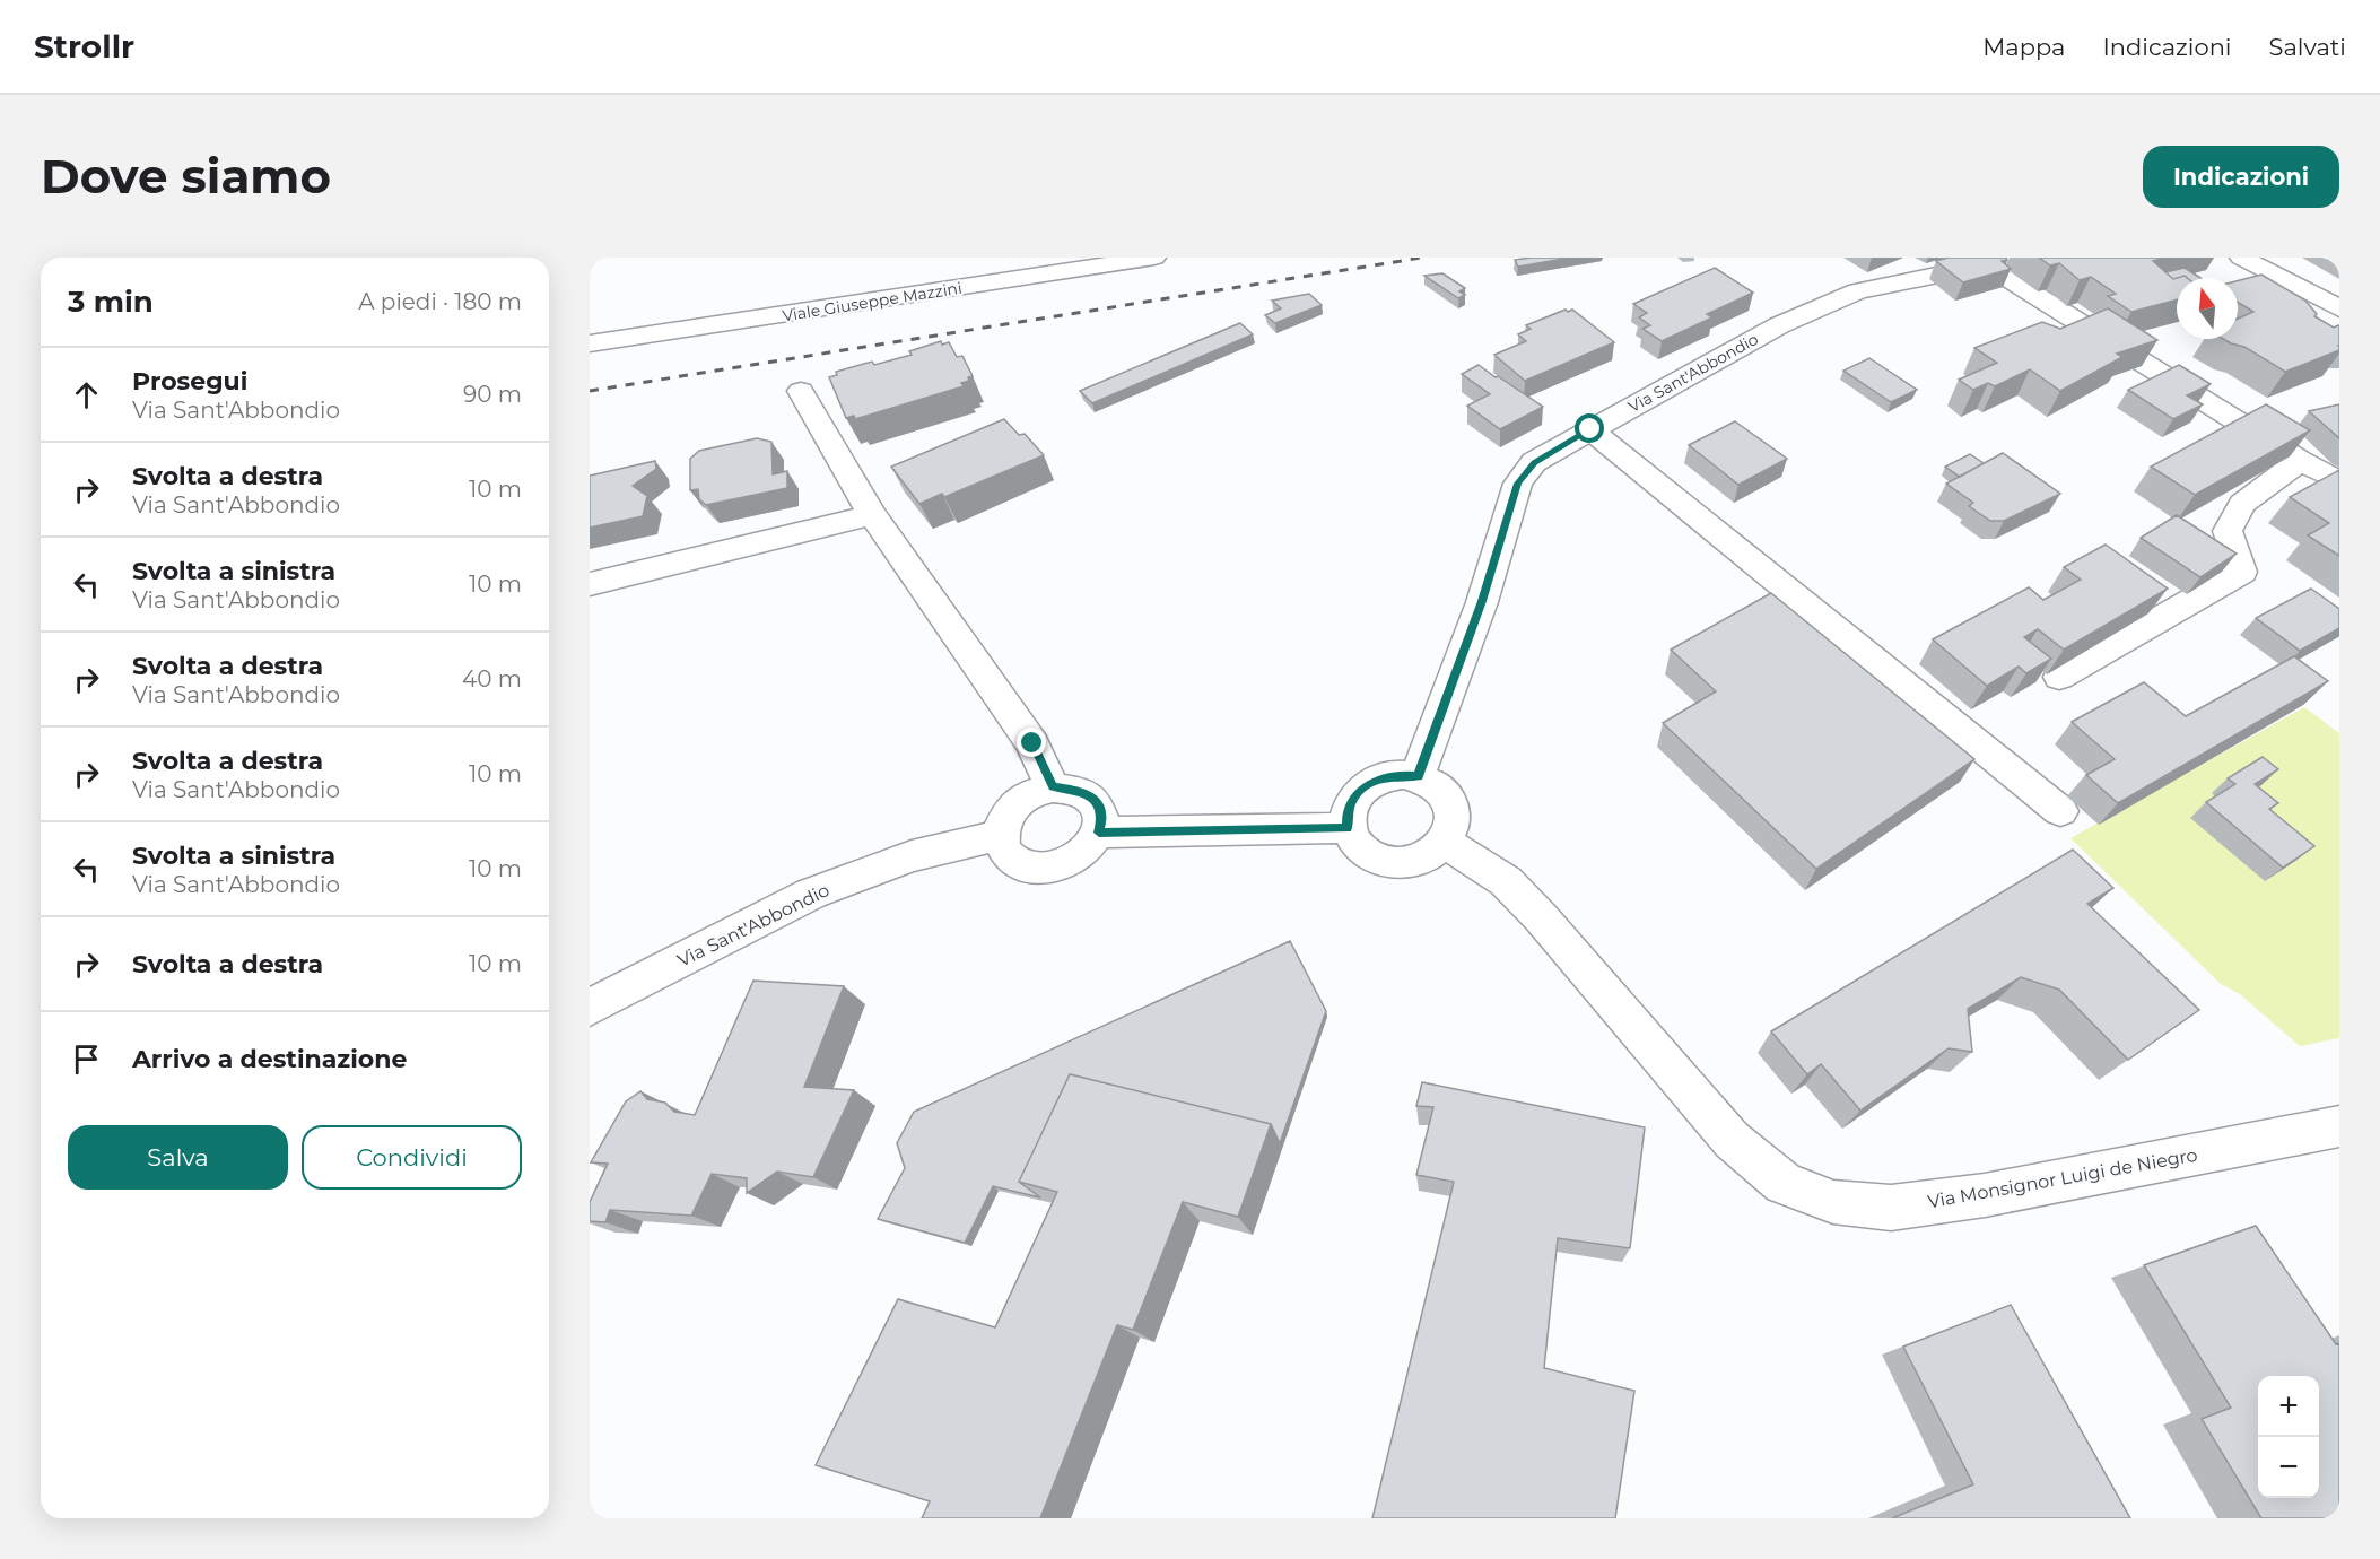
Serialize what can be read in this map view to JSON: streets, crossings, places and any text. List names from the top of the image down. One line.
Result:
{"streets":{"street":["Viale Giuseppe Mazzini","Via Sant'Abbondio","Via Monsignor Luigi de Niegro"]},"crossings":[["Via Sant'Abbondio","Via Monsignor Luigi de Niegro"]],"north":"top","page":{"header":"Strollr","nav":["Mappa","Indicazioni","Salvati"],"buttons":["Indicazioni",["Salva","Condividi"]],"title":"Dove siamo","heading":["3 min","A piedi · 180 m"],"list":[["Prosegui","Via Sant'Abbondio","90 m"],["Svolta a destra","Via Sant'Abbondio","10 m"],["Svolta a sinistra","Via Sant'Abbondio","10 m"],["Svolta a destra","Via Sant'Abbondio","40 m"],["Svolta a destra","Via Sant'Abbondio","10 m"],["Svolta a sinistra","Via Sant'Abbondio","10 m"],["Svolta a destra","10 m"],"Arrivo a destinazione"],"map_buttons":["+","−"]}}
